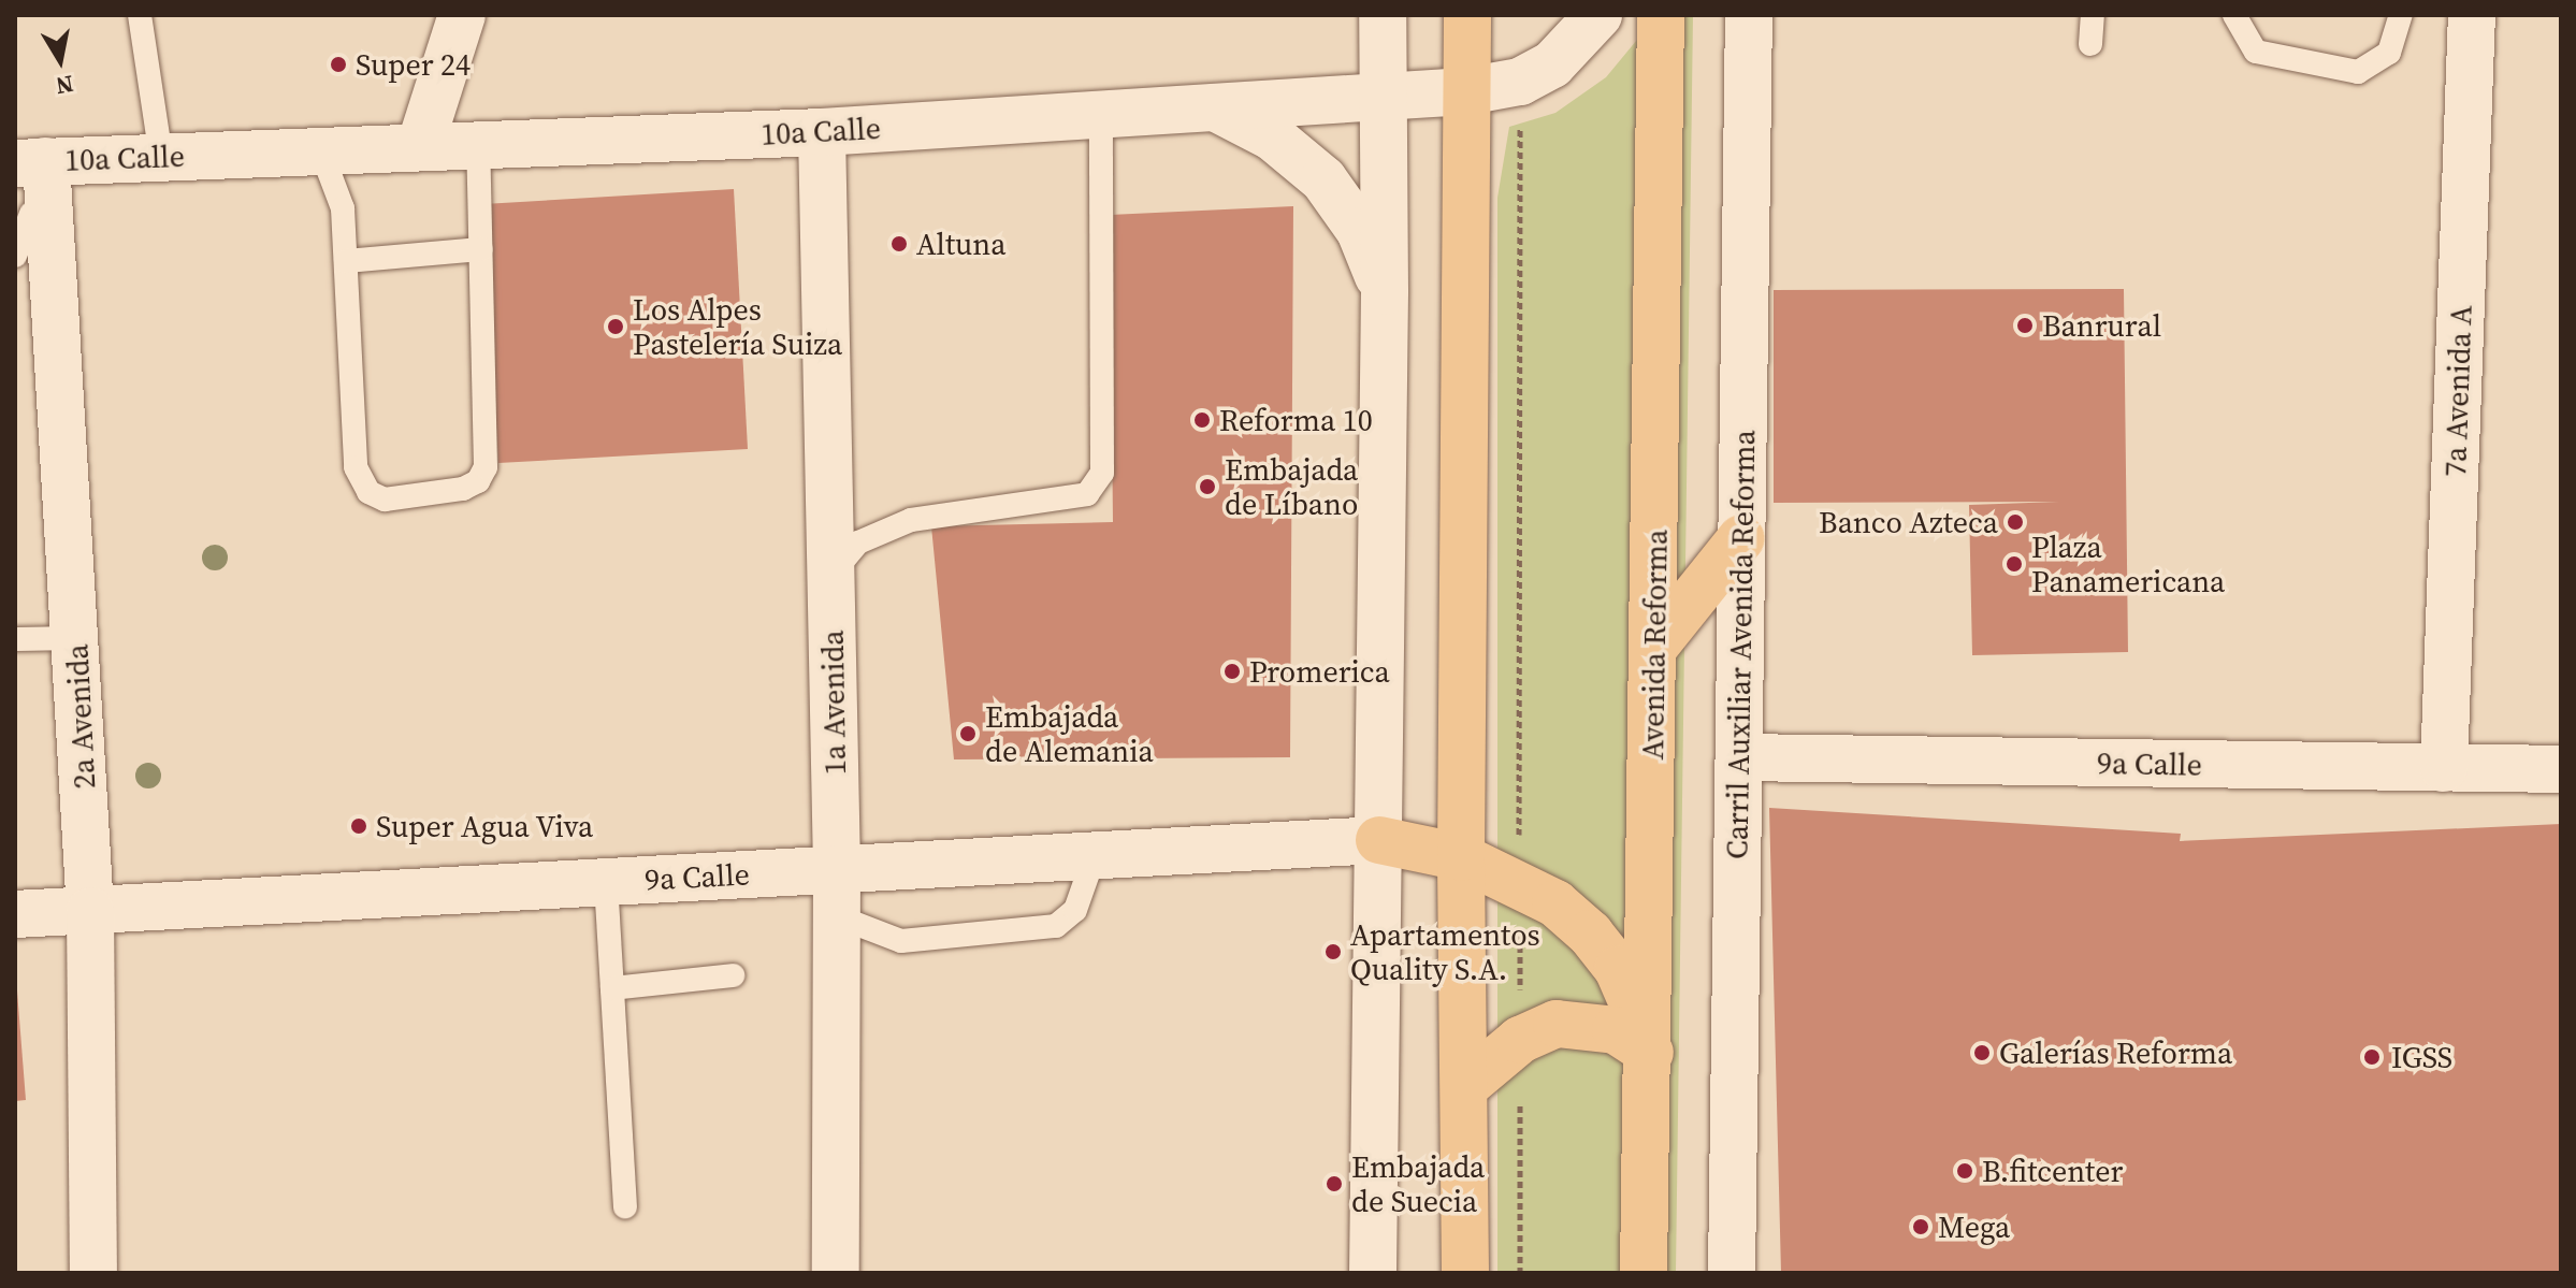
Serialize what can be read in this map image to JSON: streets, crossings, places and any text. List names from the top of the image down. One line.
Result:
{"streets":{"main road":["Avenida Reforma"],"street":["10a Calle","7a Avenida A","Carril Auxiliar Avenida Reforma","1a Avenida","2a Avenida","9a Calle"]},"crossings":[["10a Calle","1a Avenida"],["10a Calle","2a Avenida"],["7a Avenida A","9a Calle"],["Carril Auxiliar Avenida Reforma","9a Calle"],["1a Avenida","9a Calle"],["2a Avenida","9a Calle"]],"places":["Super 24","Altuna","Banrural","Los Alpes Pastelería Suiza","Reforma 10","Embajada de Líbano","Banco Azteca","Plaza Panamericana","Promerica","Embajada de Alemania","Super Agua Viva","Apartamentos Quality S.A.","Galerías Reforma","IGSS","B.fitcenter","Embajada de Suecia","Mega"],"north":"bottom"}
